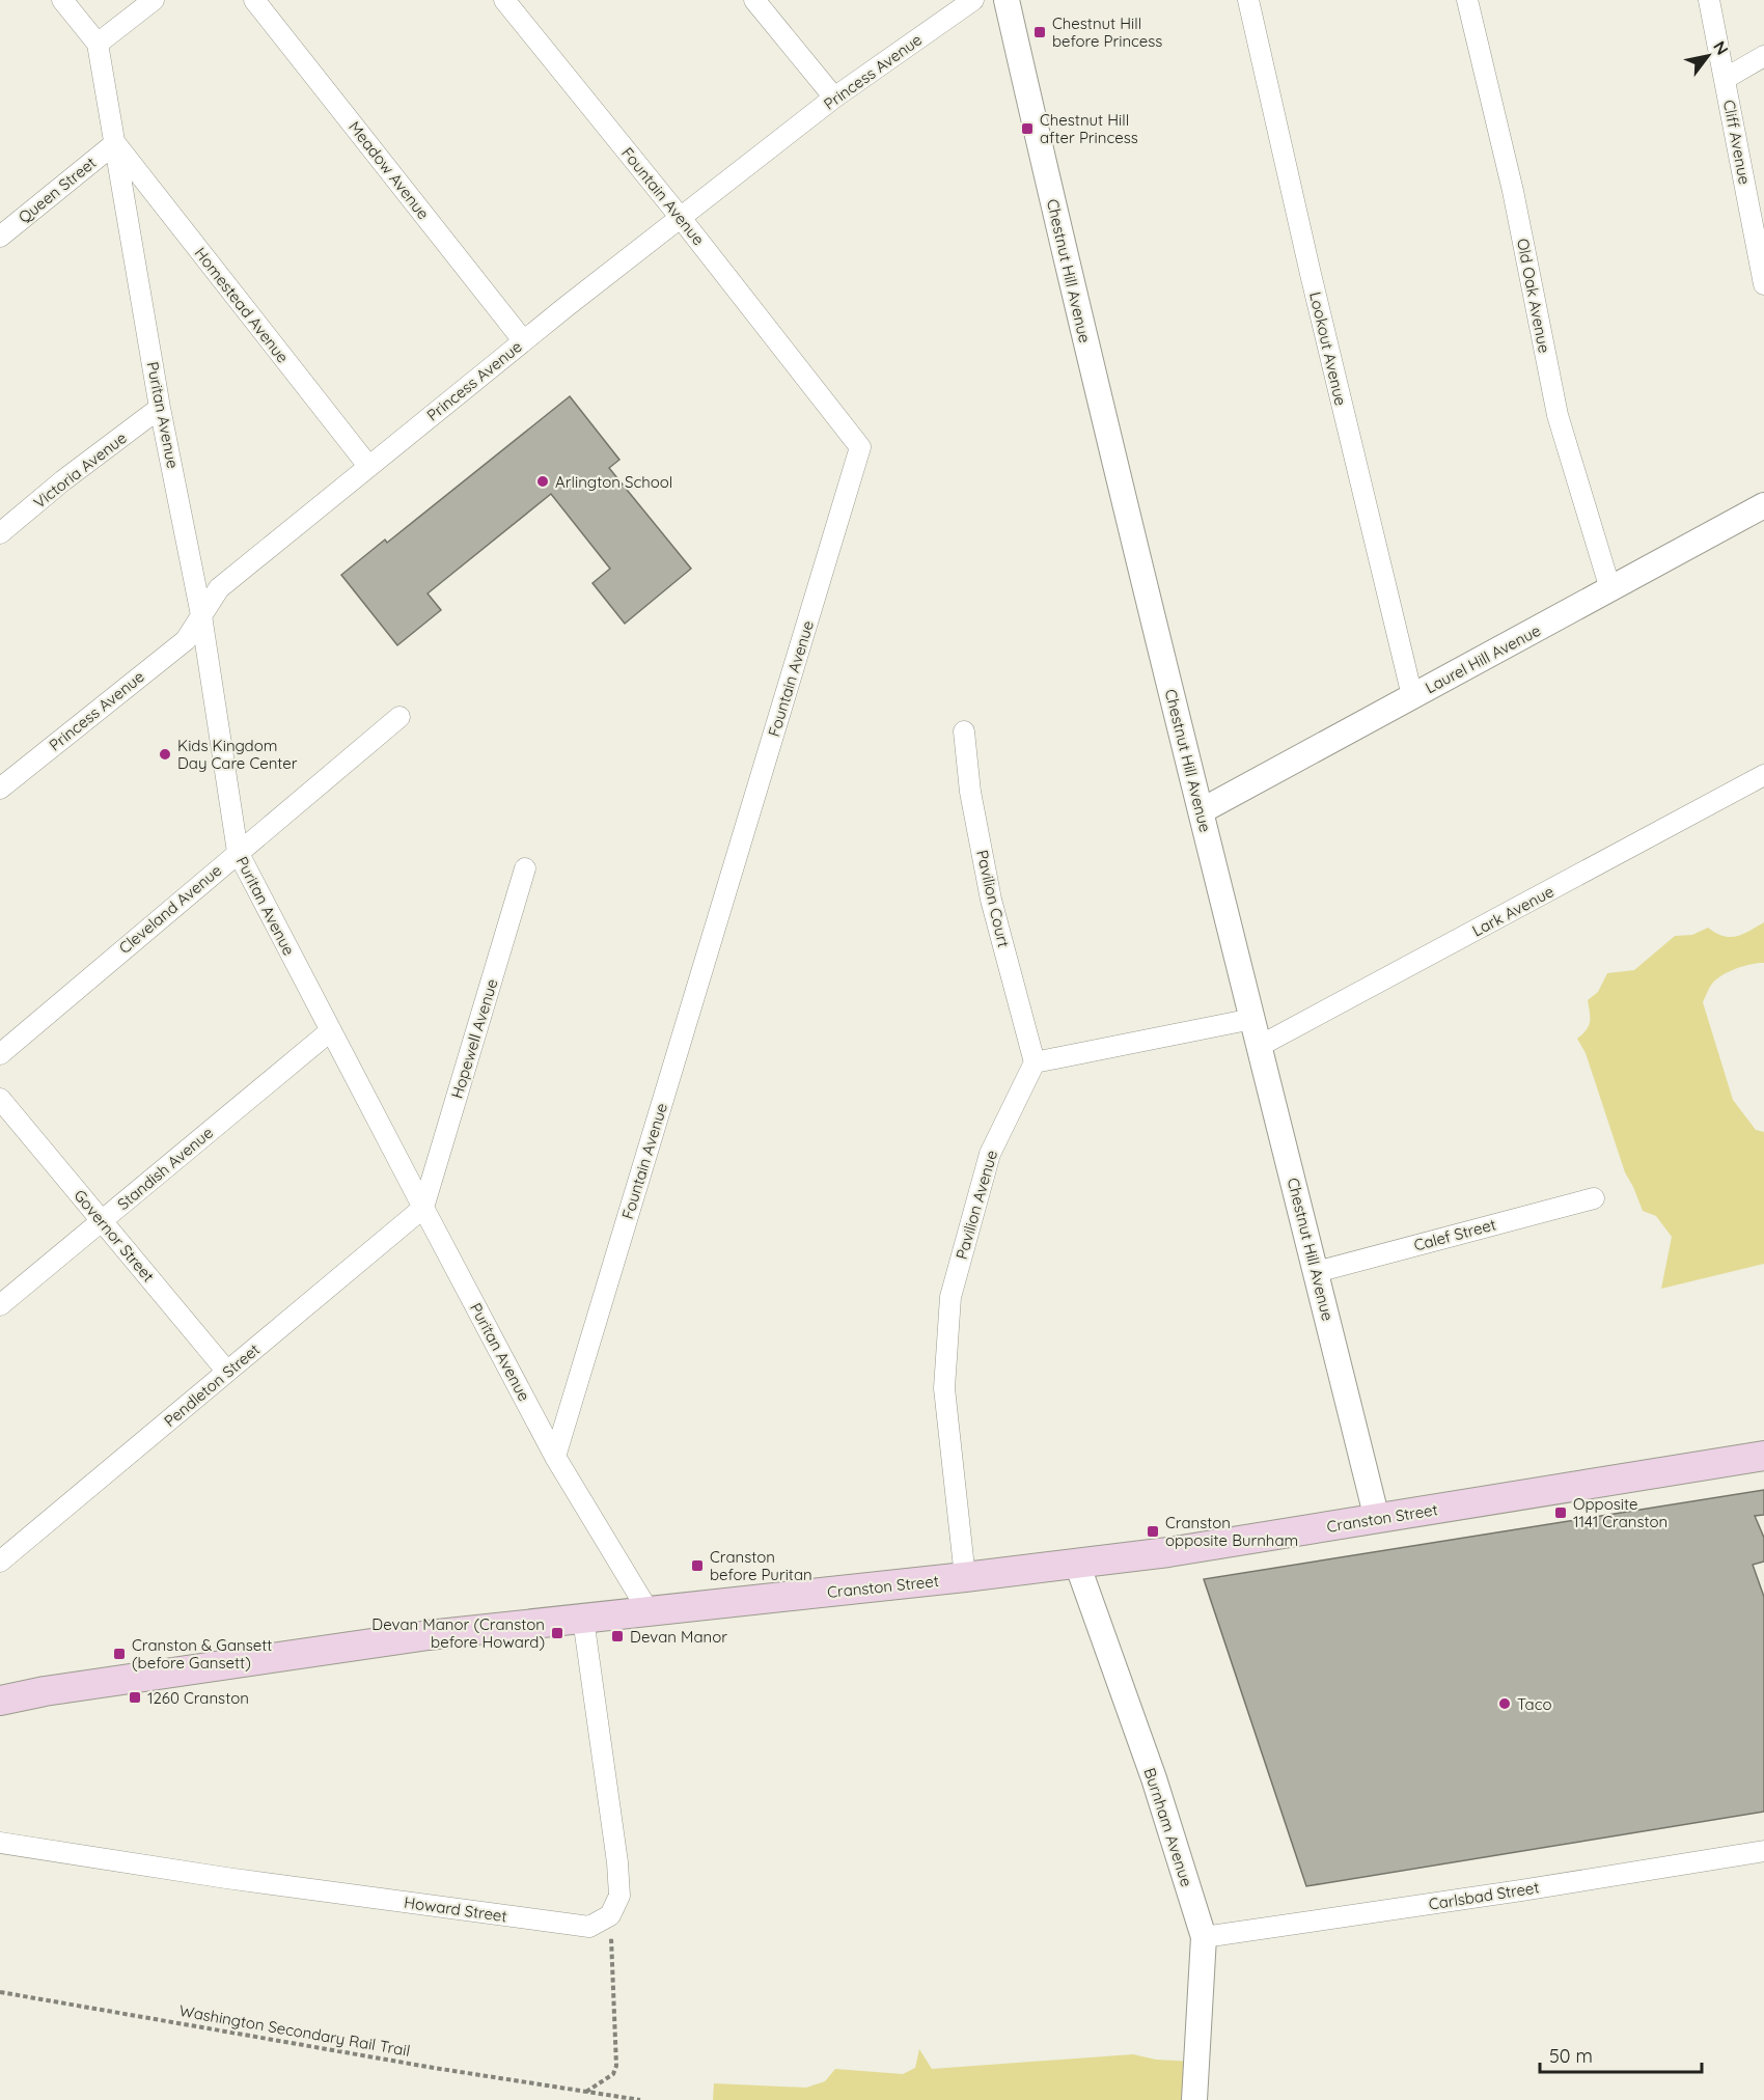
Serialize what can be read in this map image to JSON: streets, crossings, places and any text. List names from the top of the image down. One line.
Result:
{"streets":{"main road":["Cranston Street"],"street":["Princess Avenue","Cliff Avenue","Meadow Avenue","Queen Street","Fountain Avenue","Chestnut Hill Avenue","Old Oak Avenue","Homestead Avenue","Lookout Avenue","Puritan Avenue","Victoria Avenue","Laurel Hill Avenue","Pavilion Court","Cleveland Avenue","Lark Avenue","Hopewell Avenue","Standish Avenue","Pavilion Avenue","Calef Street","Governor Street","Pendleton Street","Burnham Avenue","Carlsbad Street","Howard Street"],"path":["Washington Secondary Rail Trail"]},"crossings":[["Princess Avenue","Meadow Avenue"],["Princess Avenue","Fountain Avenue"],["Princess Avenue","Homestead Avenue"],["Princess Avenue","Puritan Avenue"],["Queen Street","Homestead Avenue"],["Queen Street","Puritan Avenue"],["Fountain Avenue","Puritan Avenue"],["Chestnut Hill Avenue","Laurel Hill Avenue"],["Chestnut Hill Avenue","Lark Avenue"],["Chestnut Hill Avenue","Calef Street"],["Chestnut Hill Avenue","Cranston Street"],["Old Oak Avenue","Laurel Hill Avenue"],["Homestead Avenue","Puritan Avenue"],["Lookout Avenue","Laurel Hill Avenue"],["Puritan Avenue","Victoria Avenue"],["Puritan Avenue","Cleveland Avenue"],["Puritan Avenue","Hopewell Avenue"],["Puritan Avenue","Standish Avenue"],["Puritan Avenue","Pendleton Street"],["Puritan Avenue","Cranston Street"],["Pavilion Court","Pavilion Avenue"],["Hopewell Avenue","Pendleton Street"],["Standish Avenue","Governor Street"],["Pavilion Avenue","Cranston Street"],["Governor Street","Pendleton Street"],["Cranston Street","Burnham Avenue"],["Burnham Avenue","Carlsbad Street"]],"places":{"transit":["Chestnut Hill before Princess","Chestnut Hill after Princess","Opposite 1141 Cranston","Cranston opposite Burnham","Cranston before Puritan","Devan Manor (Cranston before Howard)","Devan Manor","Cranston & Gansett (before Gansett)","1260 Cranston"],"other":["Arlington School","Kids Kingdom Day Care Center","Taco"]},"scale_bar":"50 m","north":"top right"}
